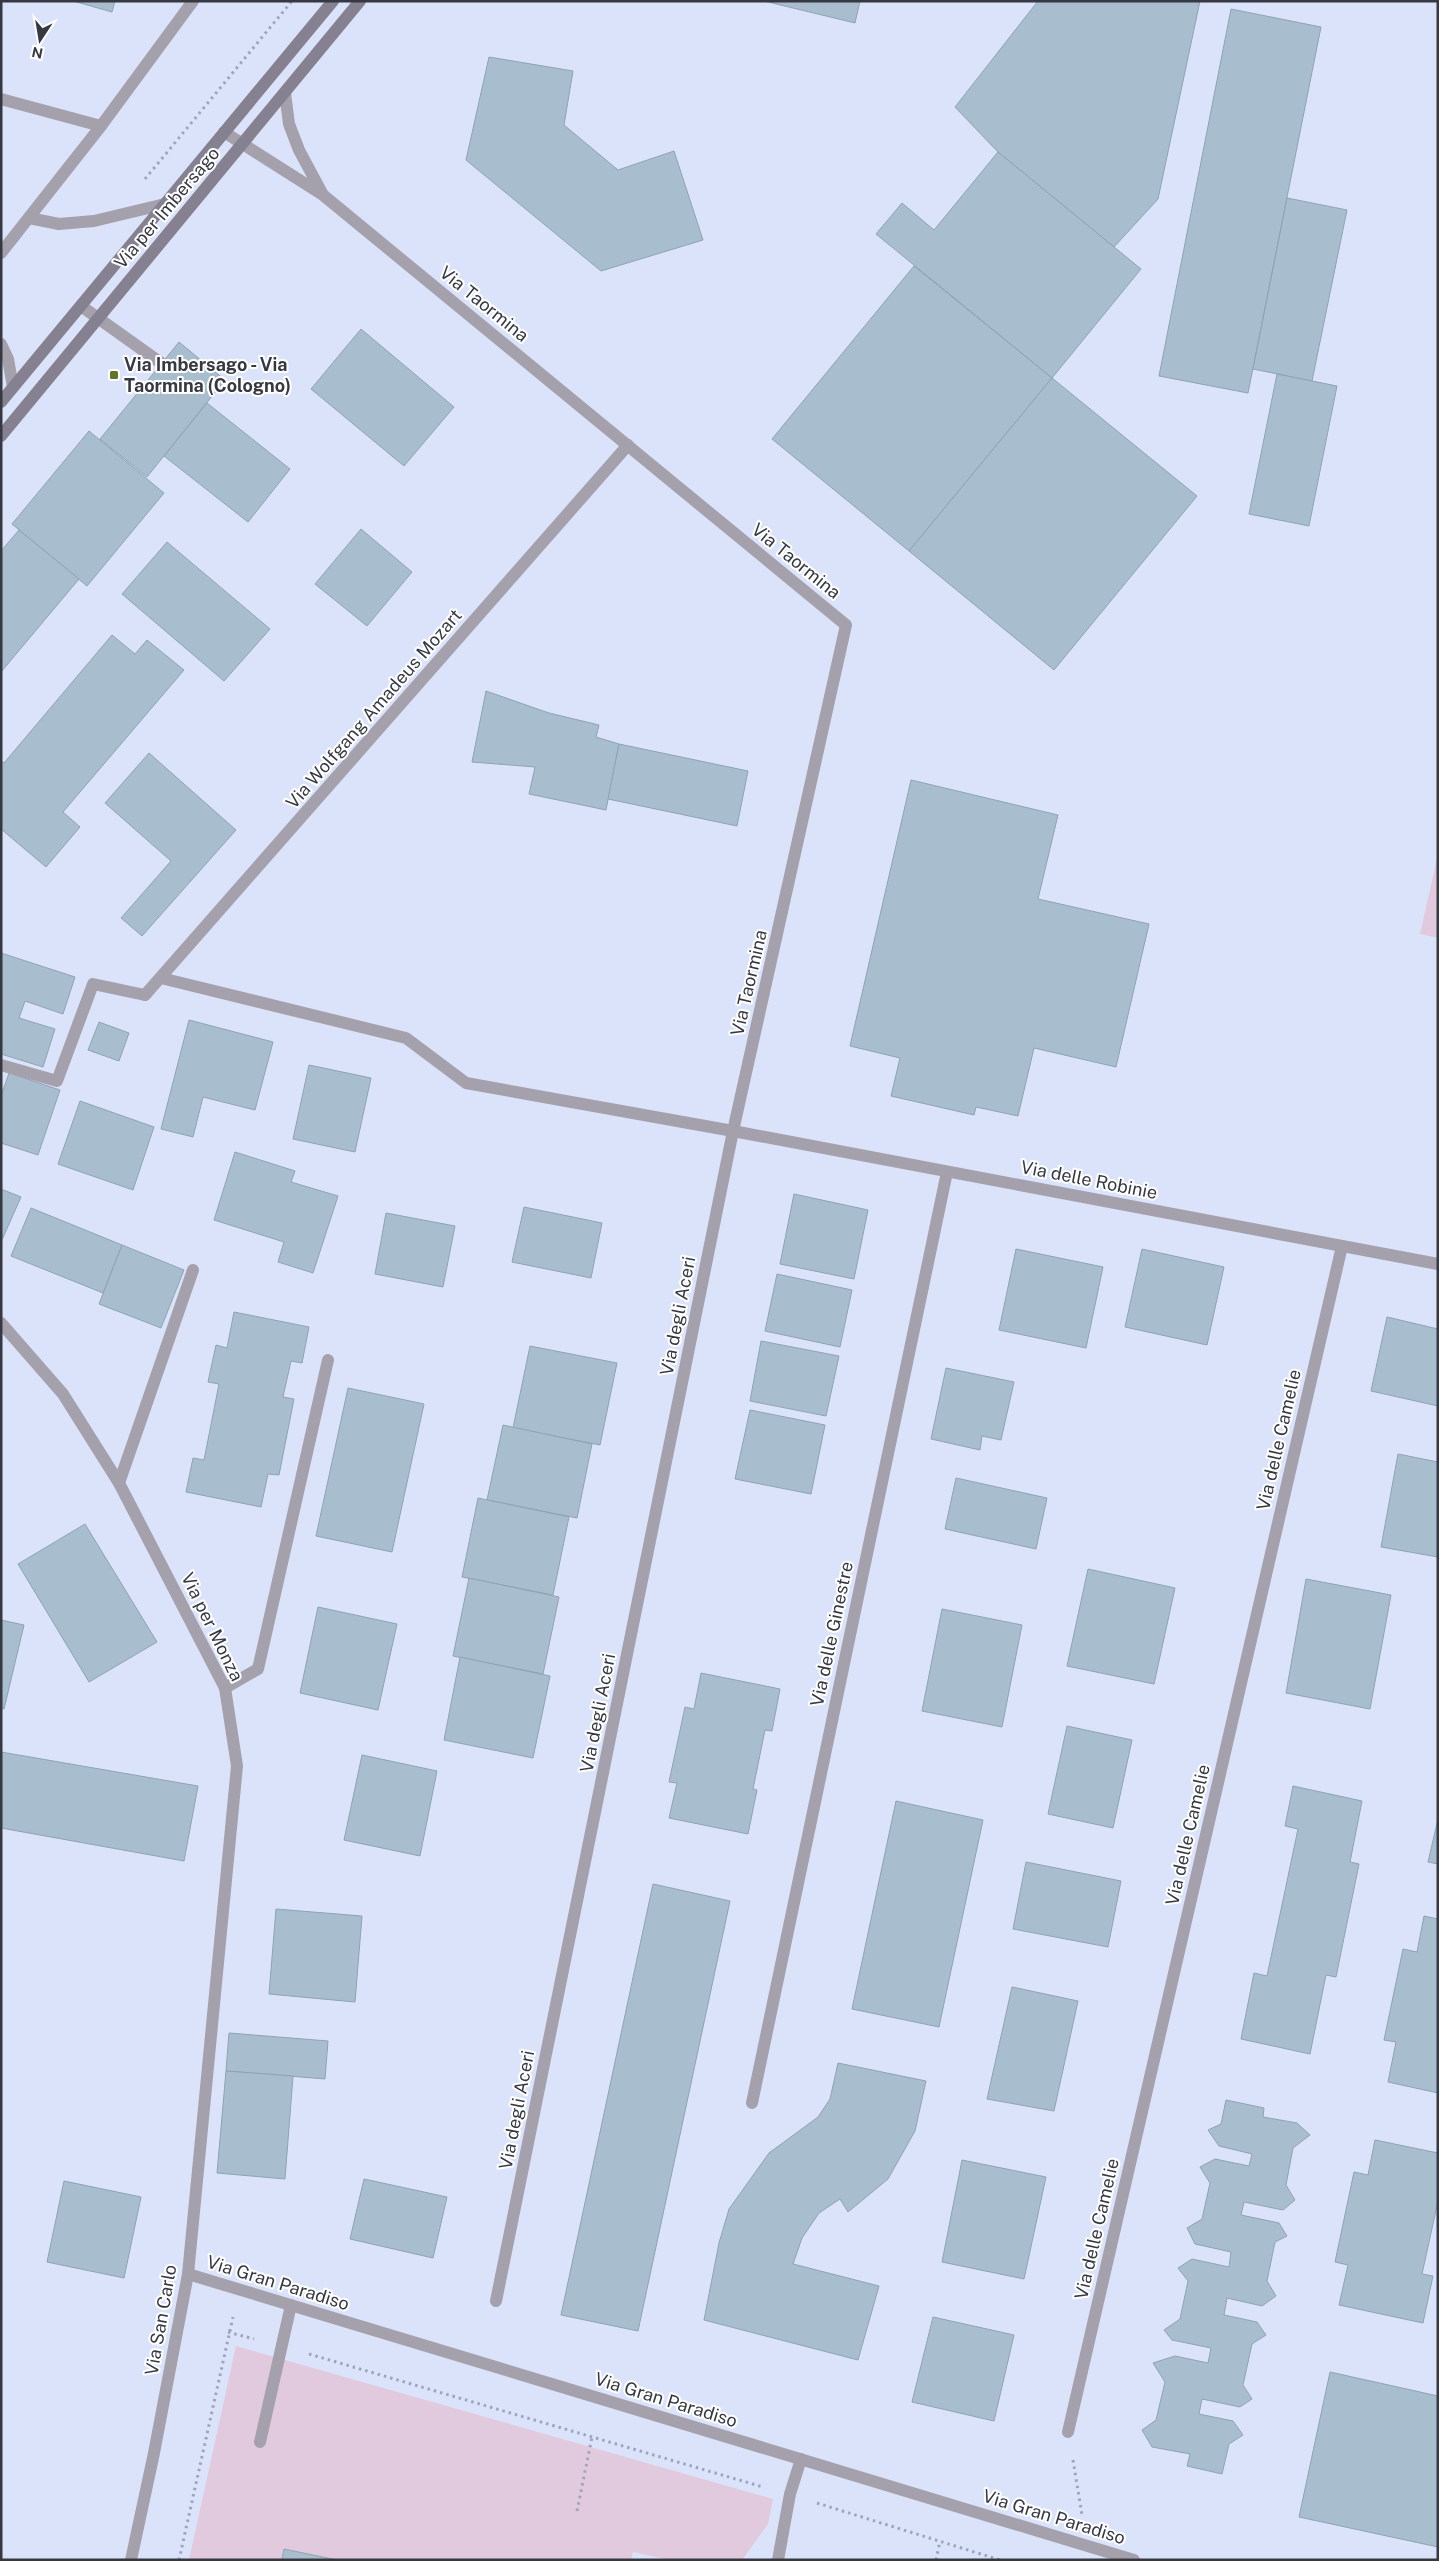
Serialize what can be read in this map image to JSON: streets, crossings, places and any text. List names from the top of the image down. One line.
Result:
{"streets":{"main road":["Via per Imbersago"],"street":["Via Taormina","Via Wolfgang Amadeus Mozart","Via delle Robinie","Via degli Aceri","Via delle Camelie","Via per Monza","Via delle Ginestre","Via Gran Paradiso","Via San Carlo"]},"crossings":[["Via per Imbersago","Via Taormina"],["Via Taormina","Via Wolfgang Amadeus Mozart"],["Via Taormina","Via delle Robinie"],["Via Taormina","Via degli Aceri"],["Via Wolfgang Amadeus Mozart","Via delle Robinie"],["Via delle Robinie","Via degli Aceri"],["Via delle Robinie","Via delle Camelie"],["Via delle Robinie","Via delle Ginestre"],["Via per Monza","Via San Carlo"],["Via Gran Paradiso","Via San Carlo"]],"places":{"transit":["Via Imbersago - Via Taormina (Cologno)"]},"north":"bottom"}
